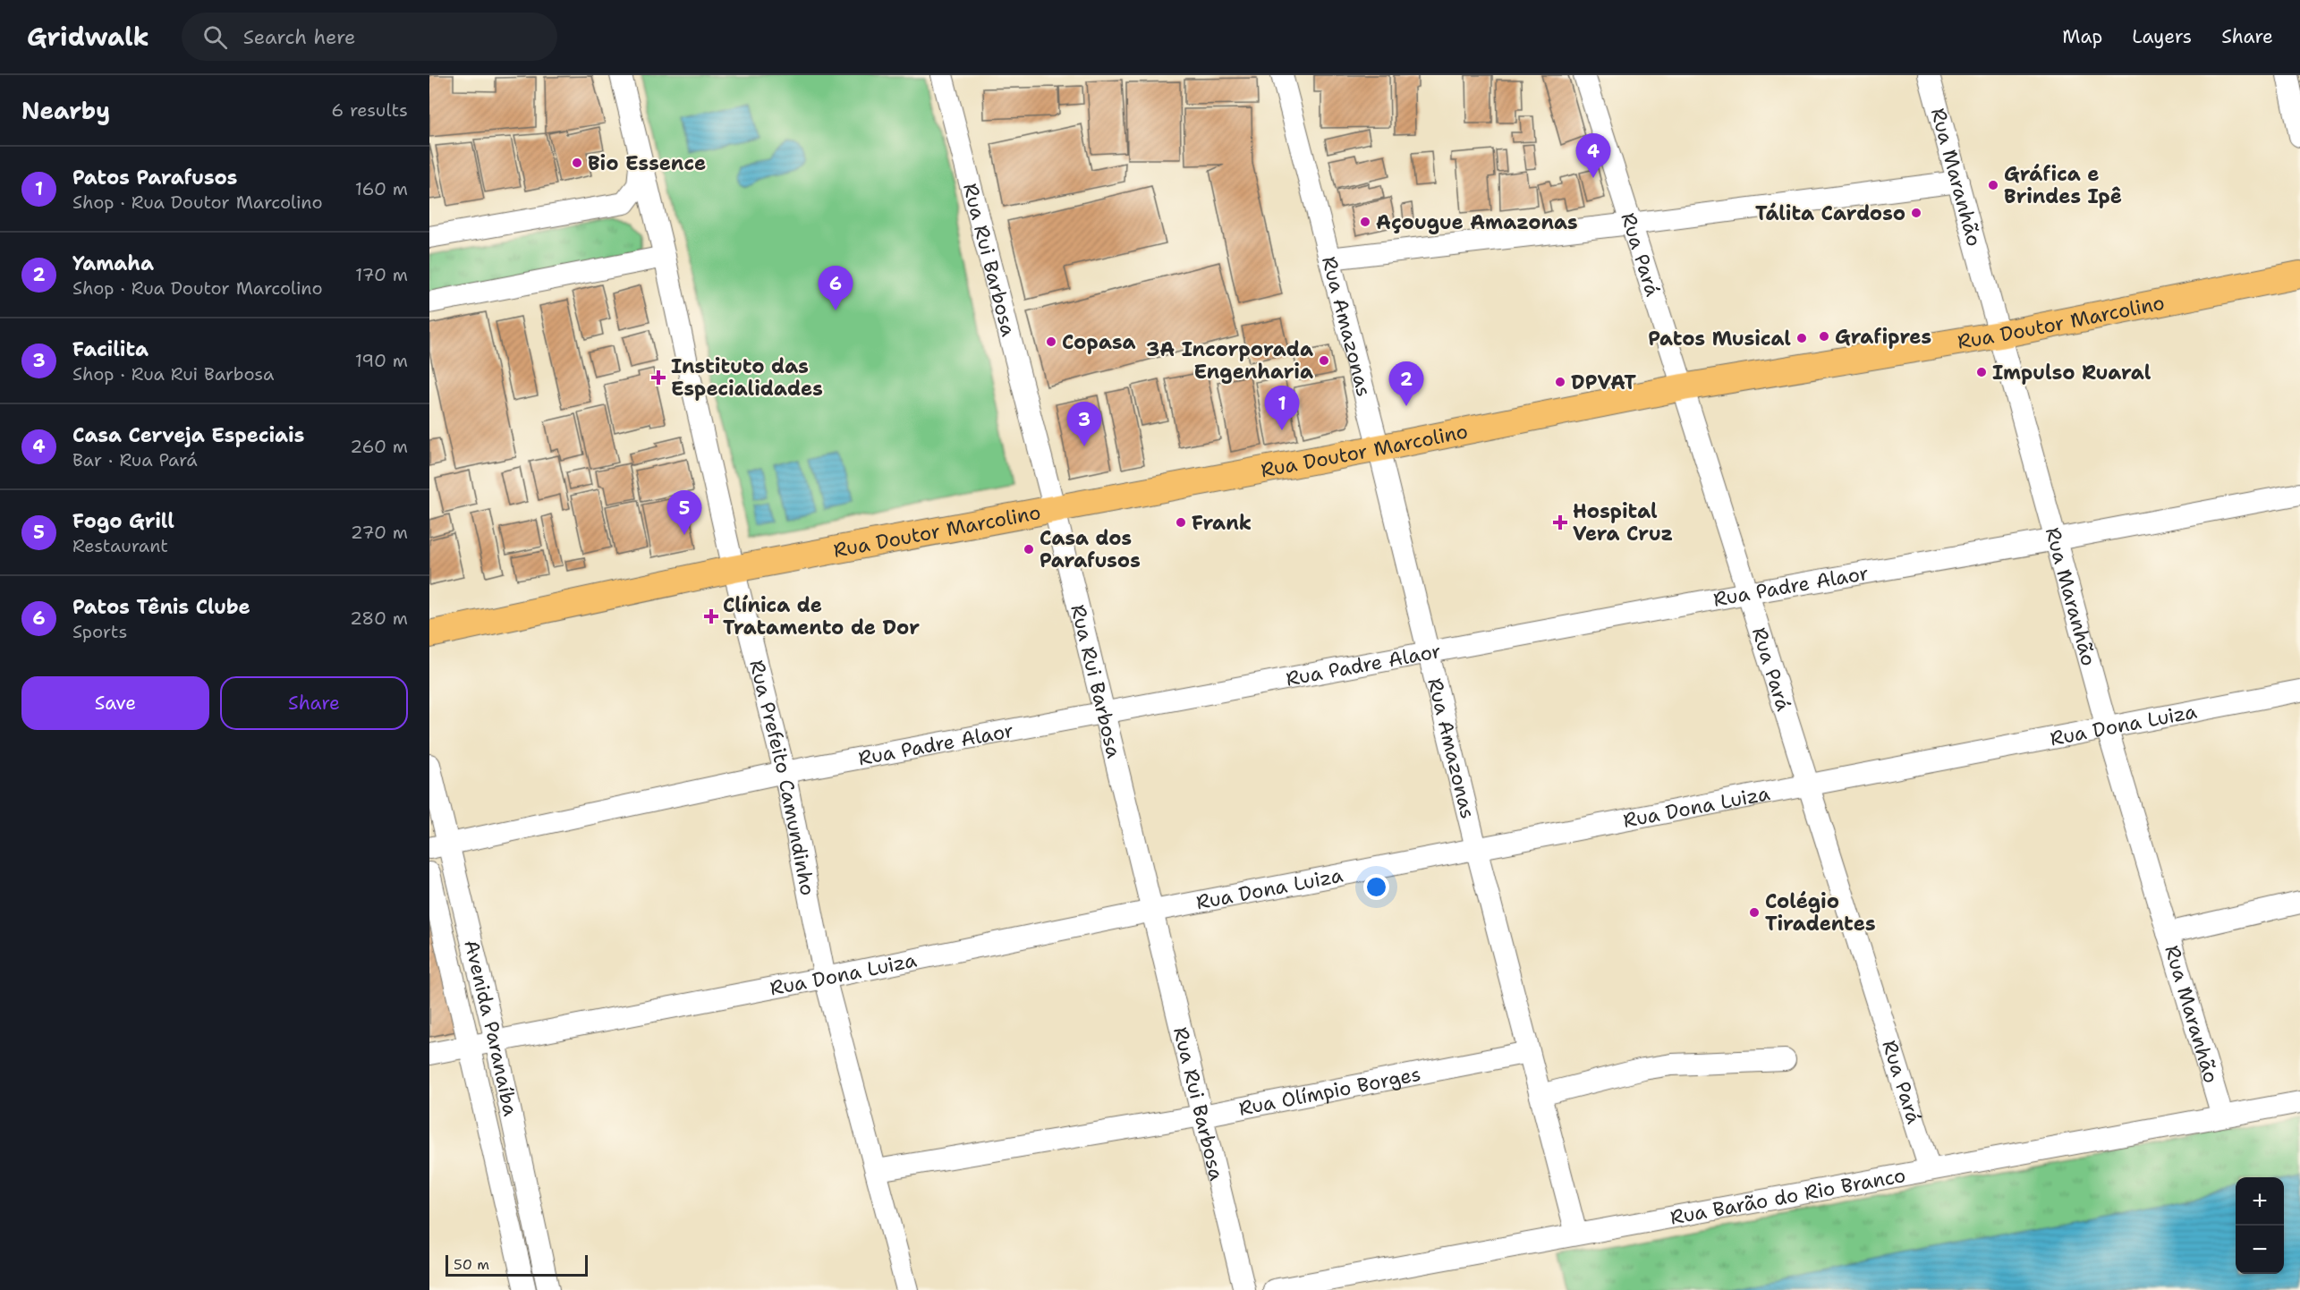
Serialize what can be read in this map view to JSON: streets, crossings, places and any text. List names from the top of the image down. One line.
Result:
{"streets":{"main road":["Rua Doutor Marcolino"],"street":["Rua Maranhão","Rua Pará","Rua Rui Barbosa","Rua Amazonas","Rua Padre Alaor","Rua Dona Luiza","Rua Prefeito Camundinho","Avenida Paranaíba","Rua Olímpio Borges","Rua Barão do Rio Branco"]},"crossings":[["Rua Maranhão","Rua Doutor Marcolino"],["Rua Maranhão","Rua Padre Alaor"],["Rua Maranhão","Rua Dona Luiza"],["Rua Maranhão","Rua Barão do Rio Branco"],["Rua Pará","Rua Doutor Marcolino"],["Rua Pará","Rua Padre Alaor"],["Rua Pará","Rua Dona Luiza"],["Rua Pará","Rua Barão do Rio Branco"],["Rua Rui Barbosa","Rua Doutor Marcolino"],["Rua Rui Barbosa","Rua Padre Alaor"],["Rua Rui Barbosa","Rua Dona Luiza"],["Rua Rui Barbosa","Rua Olímpio Borges"],["Rua Doutor Marcolino","Rua Amazonas"],["Rua Doutor Marcolino","Rua Prefeito Camundinho"],["Rua Amazonas","Rua Padre Alaor"],["Rua Amazonas","Rua Dona Luiza"],["Rua Amazonas","Rua Olímpio Borges"],["Rua Amazonas","Rua Barão do Rio Branco"],["Rua Padre Alaor","Rua Prefeito Camundinho"],["Rua Padre Alaor","Avenida Paranaíba"],["Rua Dona Luiza","Rua Prefeito Camundinho"],["Rua Dona Luiza","Avenida Paranaíba"],["Rua Prefeito Camundinho","Rua Olímpio Borges"]],"places":{"other":["Bio Essence","Gráfica e Brindes Ipê","Tálita Cardoso","Açougue Amazonas","Grafipres","Patos Musical","Copasa","3A Incorporada Engenharia","Impulso Ruaral","DPVAT","Frank","Casa dos Parafusos","Colégio Tiradentes"],"health":["Instituto das Especialidades","Hospital Vera Cruz","Clínica de Tratamento de Dor"]},"scale_bar":"50 m","page":{"header":"Gridwalk","search":"Search here","nav":["Map","Layers","Share"],"heading":["Nearby","6 results"],"pins":["4","6","2","1","3","5"],"list":[{"mark":"1","name":"Patos Parafusos","note":"Shop · Rua Doutor Marcolino","value":"160 m"},{"mark":"2","name":"Yamaha","note":"Shop · Rua Doutor Marcolino","value":"170 m"},{"mark":"3","name":"Facilita","note":"Shop · Rua Rui Barbosa","value":"190 m"},{"mark":"4","name":"Casa Cerveja Especiais","note":"Bar · Rua Pará","value":"260 m"},{"mark":"5","name":"Fogo Grill","note":"Restaurant","value":"270 m"},{"mark":"6","name":"Patos Tênis Clube","note":"Sports","value":"280 m"}],"buttons":["Save","Share"],"map_buttons":["+","−"],"scale":"50 m"}}
